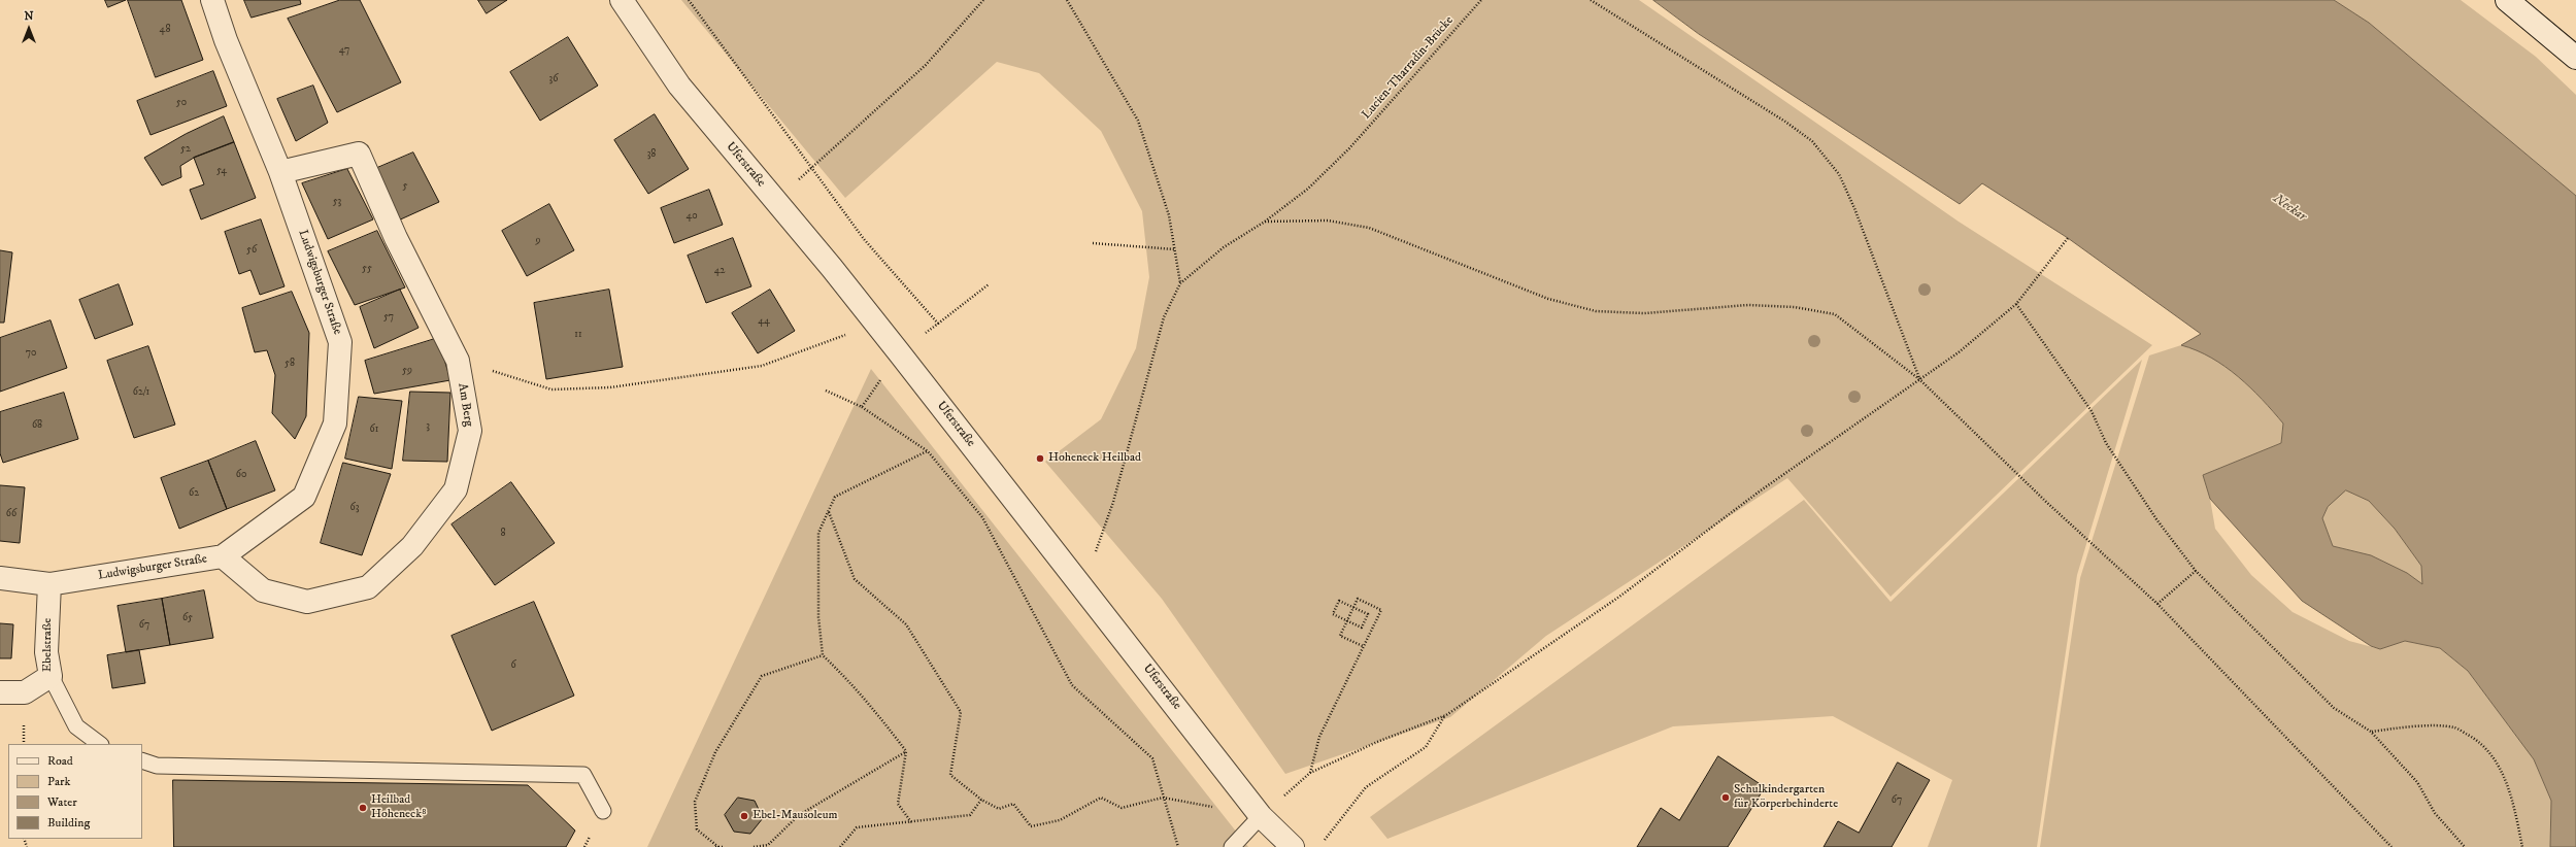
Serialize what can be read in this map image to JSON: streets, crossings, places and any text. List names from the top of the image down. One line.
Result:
{"streets":{"street":["Uferstraße","Ludwigsburger Straße","Am Berg","Ebelstraße"],"path":["Lucien-Tharradin-Brücke"]},"crossings":[["Ludwigsburger Straße","Am Berg"],["Ludwigsburger Straße","Ebelstraße"]],"water":["Neckar"],"places":["Hoheneck Heilbad","Schulkindergarten für Körperbehinderte","Heilbad Hoheneck⁸","Ebel-Mausoleum"],"house_numbers":["48","47","36","50","52","38","54","5","53","40","9","56","55","42","57","44","11","70","58","59","62/1","68","3","61","60","62","63","66","8","65","67","6","67"],"legend":["Road","Park","Water","Building"],"north":"top"}
